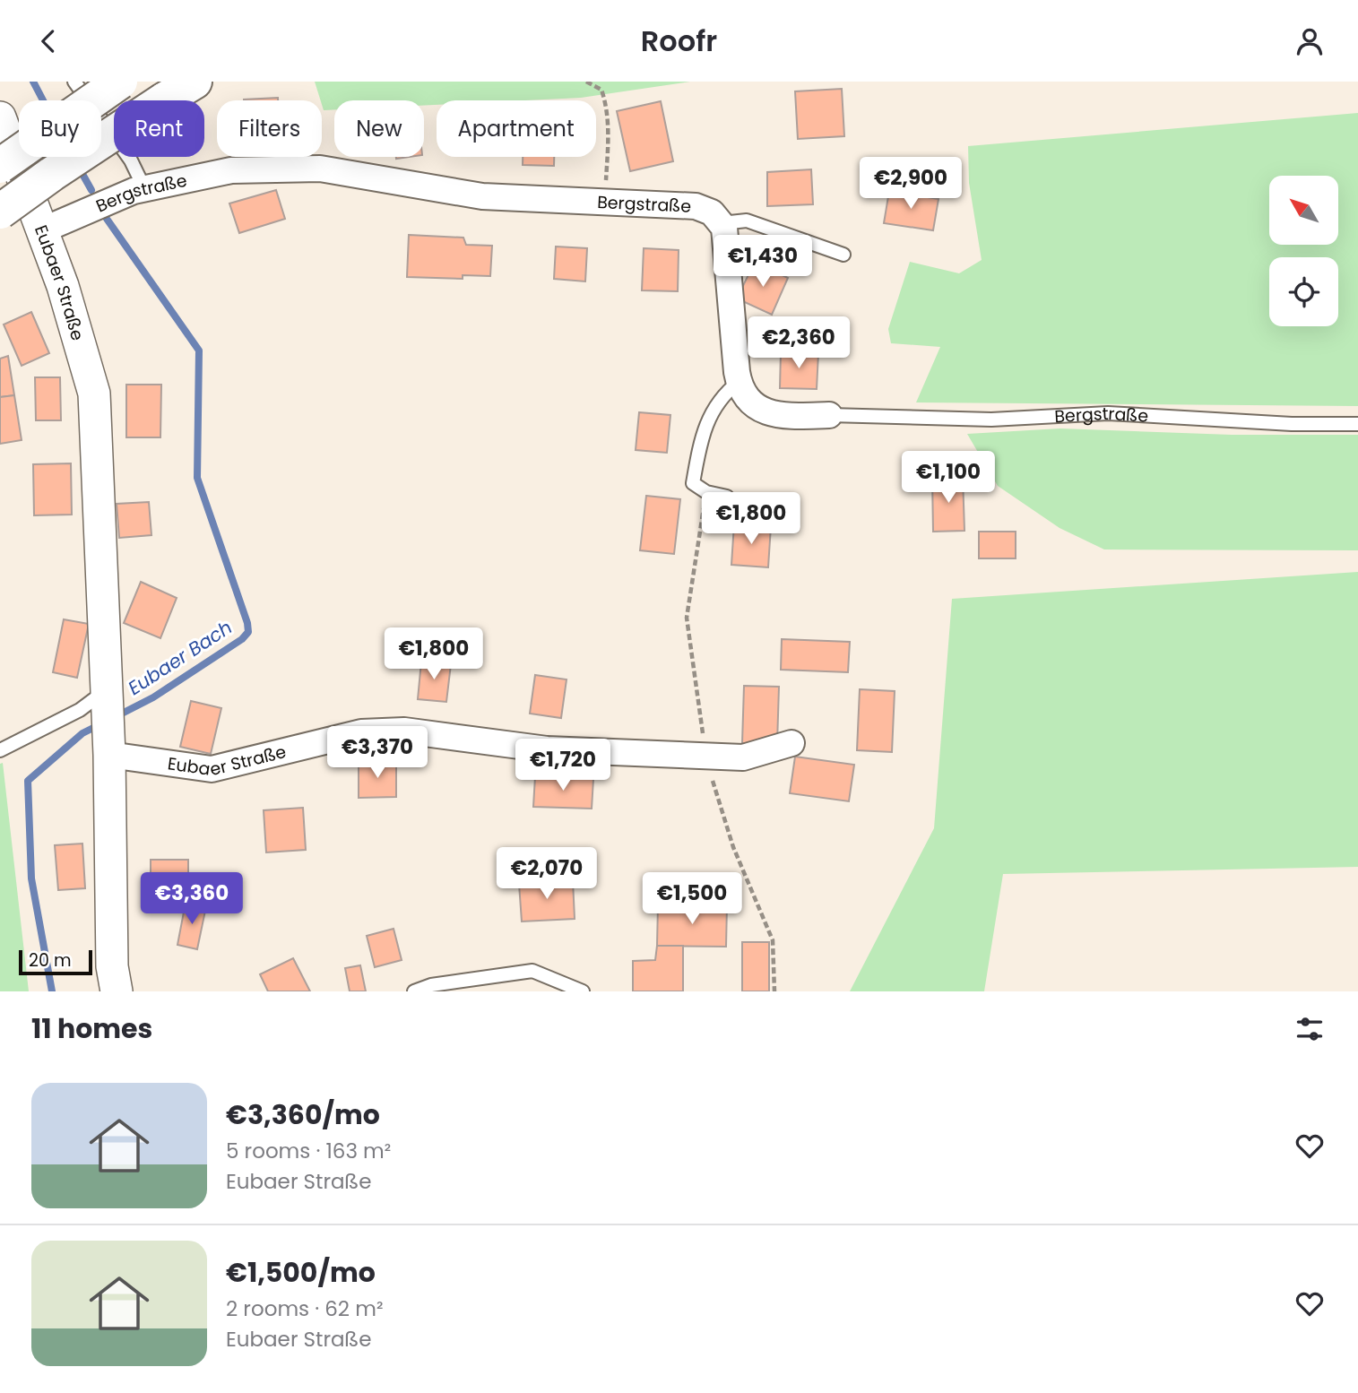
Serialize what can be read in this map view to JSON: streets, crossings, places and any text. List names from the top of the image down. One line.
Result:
{"streets":{"street":["Bergstraße","Eubaer Straße"]},"crossings":[["Bergstraße","Eubaer Straße"]],"water":["Eubaer Bach"],"scale_bar":"20 m","north":"top left","page":{"header":"Roofr","chip":["Buy","Rent","Filters","New","Apartment"],"price":["€2,900","€1,430","€2,360","€1,100","€1,800","€1,800","€3,370","€1,720","€2,070","€3,360","€1,500"],"scale":"20 m","heading":"11 homes","list":[{"name":"€3,360/mo","note":"5 rooms · 163 m² · Eubaer Straße"},{"name":"€1,500/mo","note":"2 rooms · 62 m² · Eubaer Straße"}]}}
